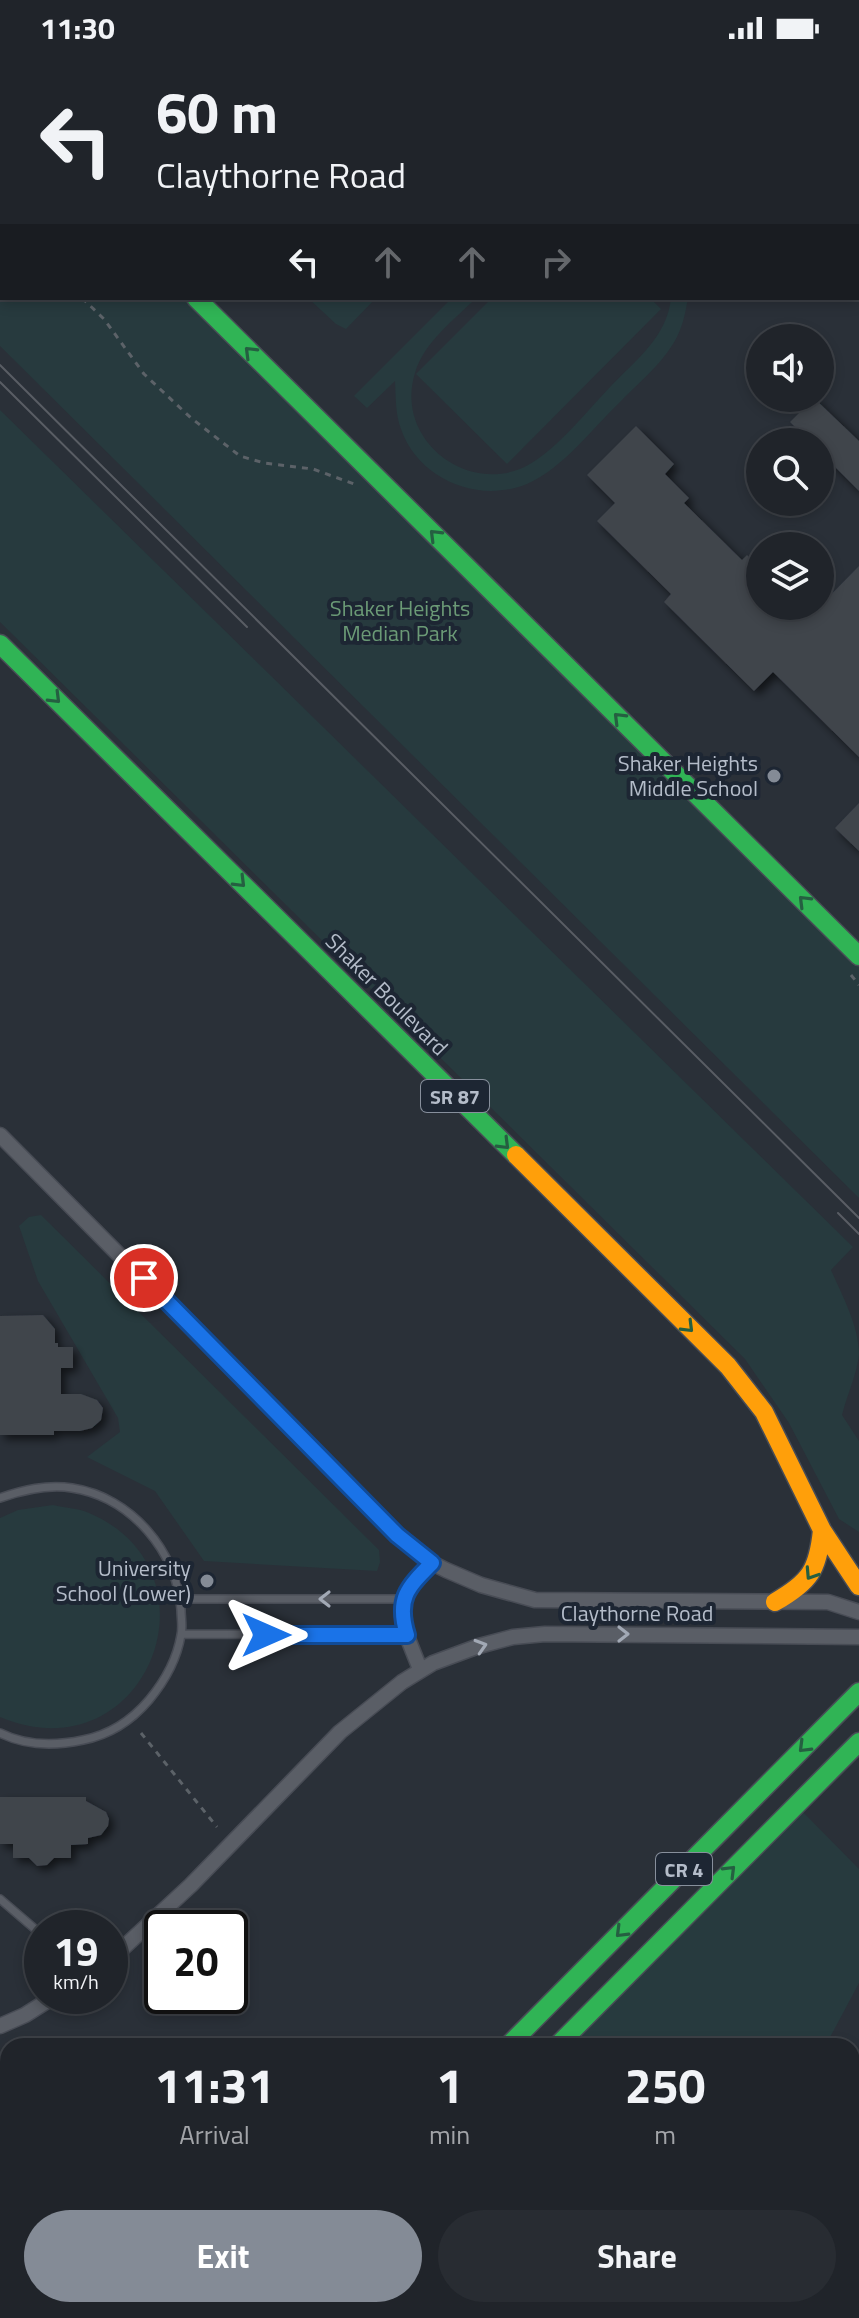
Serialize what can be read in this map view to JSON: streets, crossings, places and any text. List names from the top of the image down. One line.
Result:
{"streets":{"main road":["Shaker Boulevard","SR 87","CR 4"],"street":["Claythorne Road"]},"one_way":["Shaker Boulevard"],"parks":["Shaker Heights Median Park"],"places":["Shaker Heights Middle School","University School (Lower)"],"page":{"status":"11:30","turn":["60 m","Claythorne Road"],"speed":"19 km/h","limit":"20","eta":["11:31","Arrival","1","min","250","m"],"buttons":["Exit","Share"]}}
